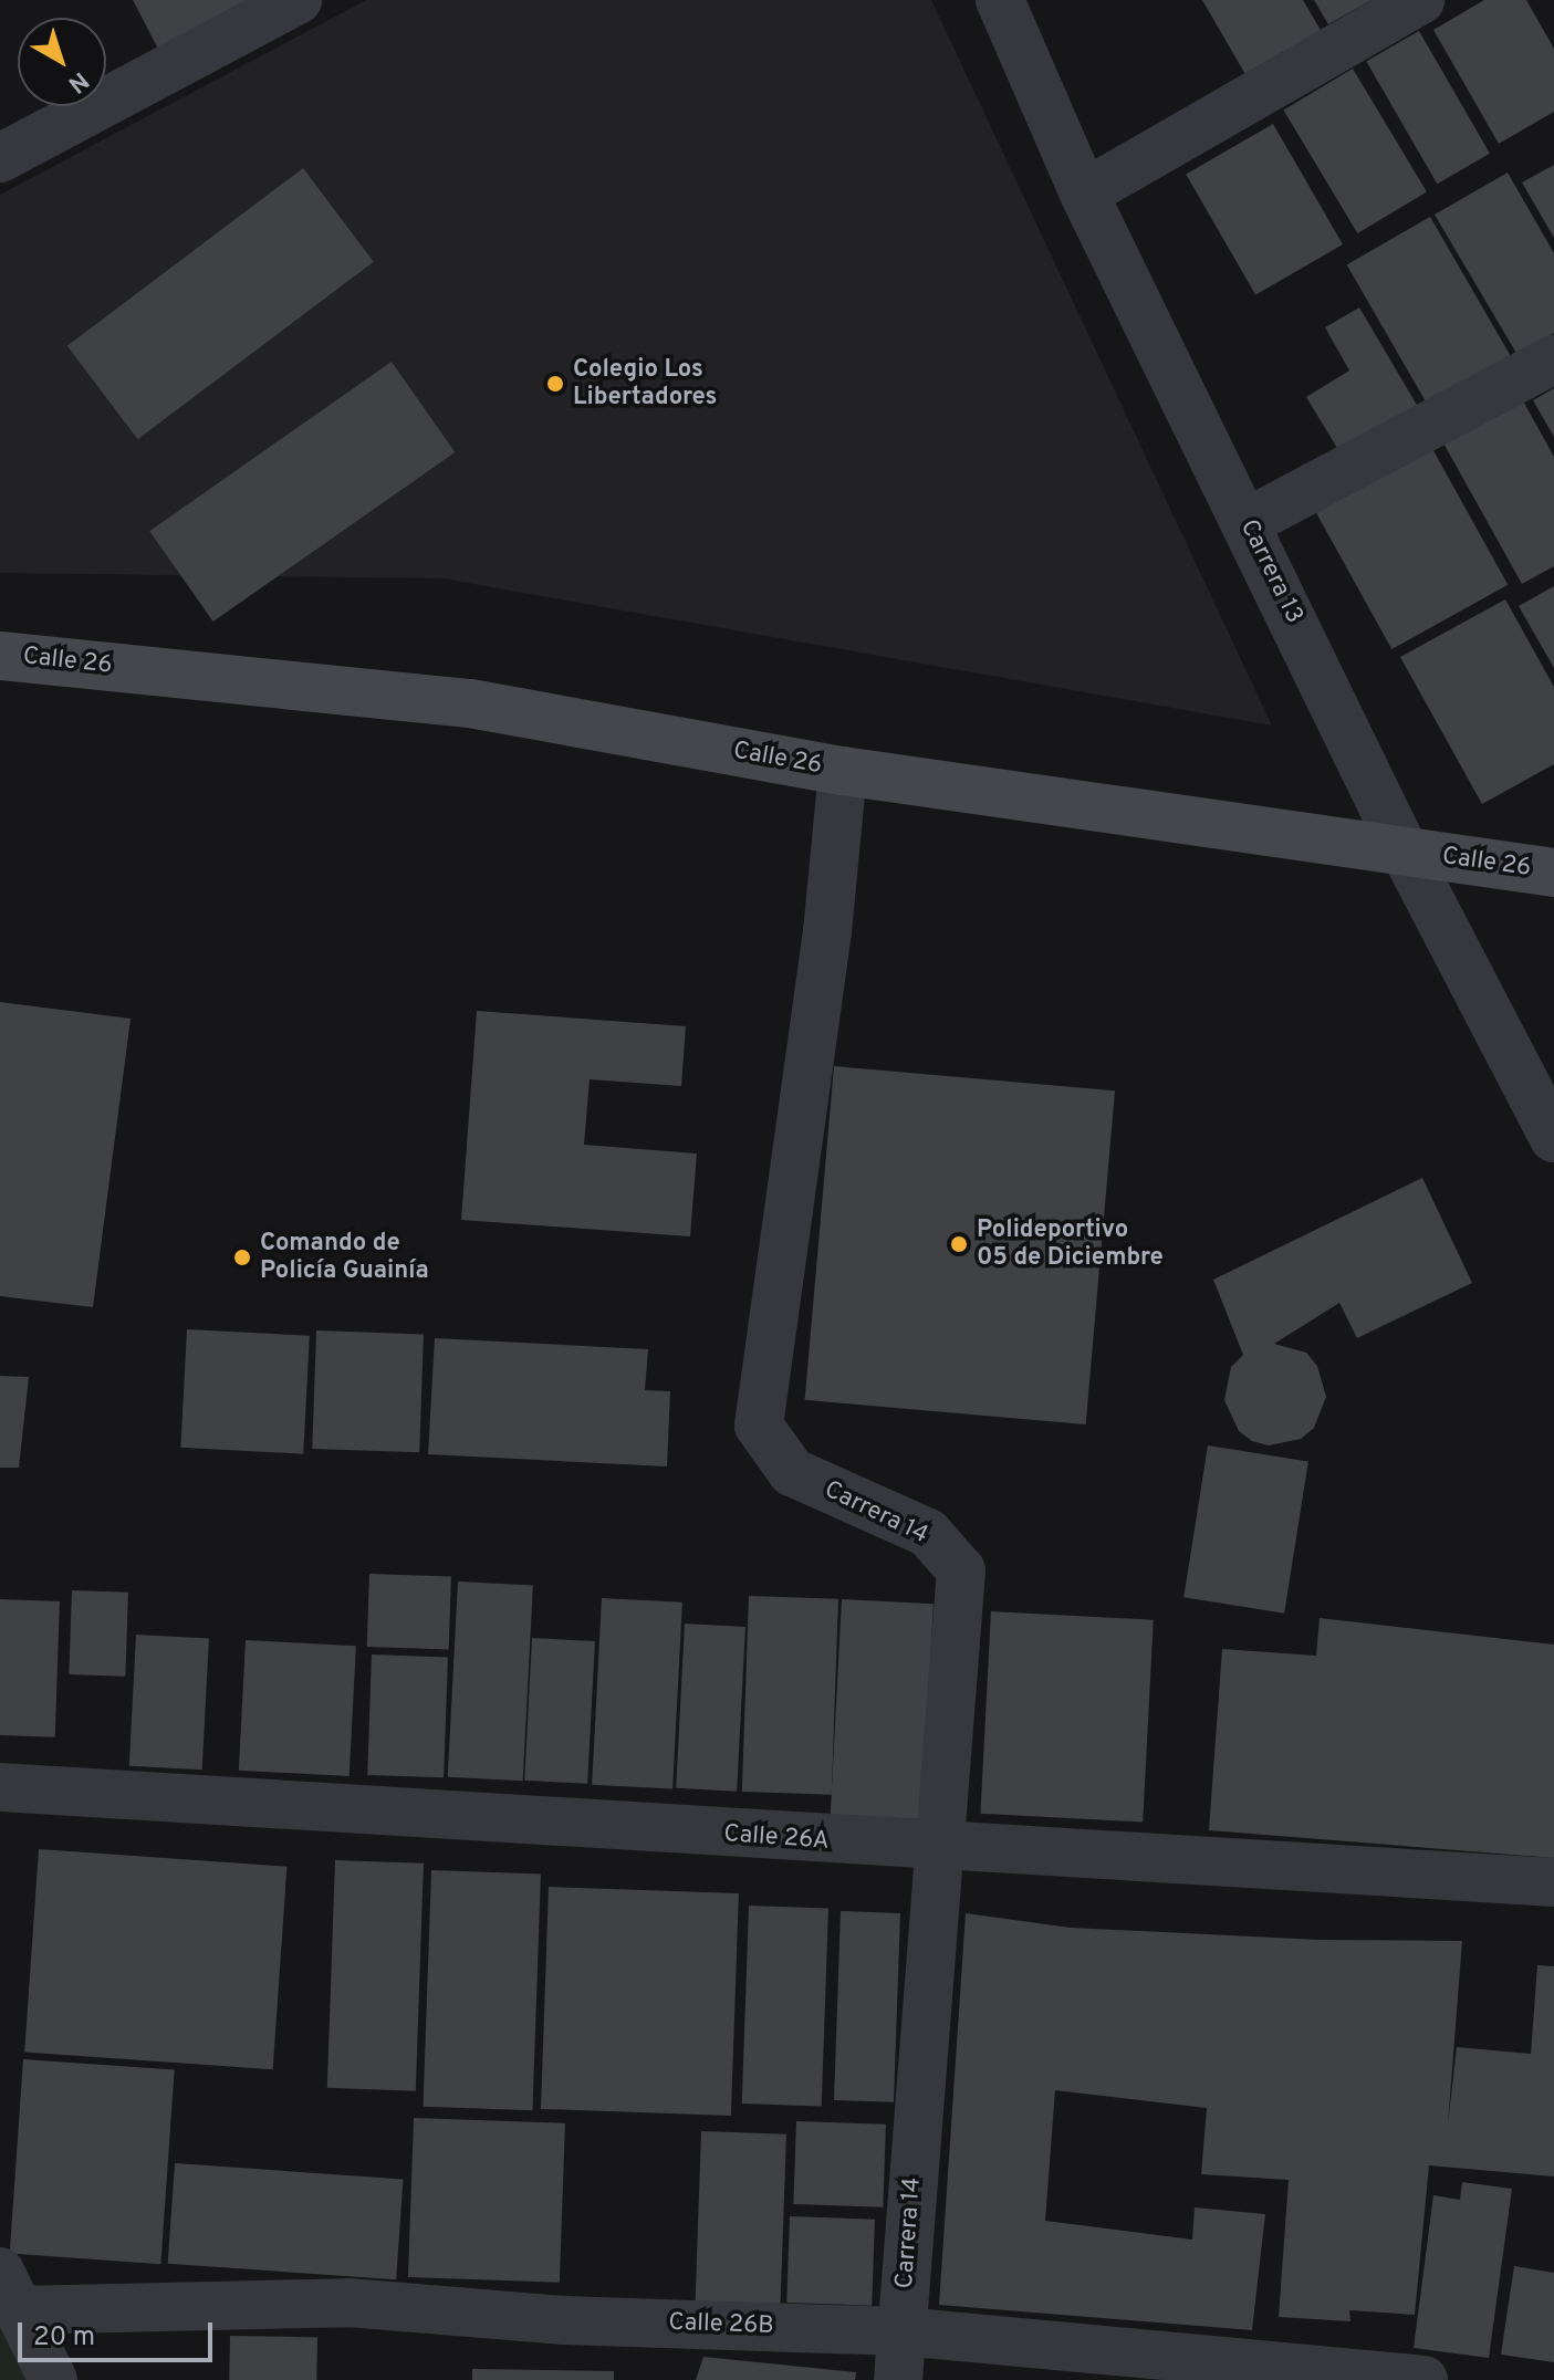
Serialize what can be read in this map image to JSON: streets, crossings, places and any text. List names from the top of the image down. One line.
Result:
{"streets":{"street":["Carrera 13","Calle 26","Carrera 14","Calle 26A","Calle 26B"]},"crossings":[["Carrera 13","Calle 26"],["Calle 26","Carrera 14"],["Carrera 14","Calle 26A"],["Carrera 14","Calle 26B"]],"places":["Colegio Los Libertadores","Polideportivo 05 de Diciembre","Comando de Policía Guainía"],"scale_bar":"20 m","north":"bottom right"}
